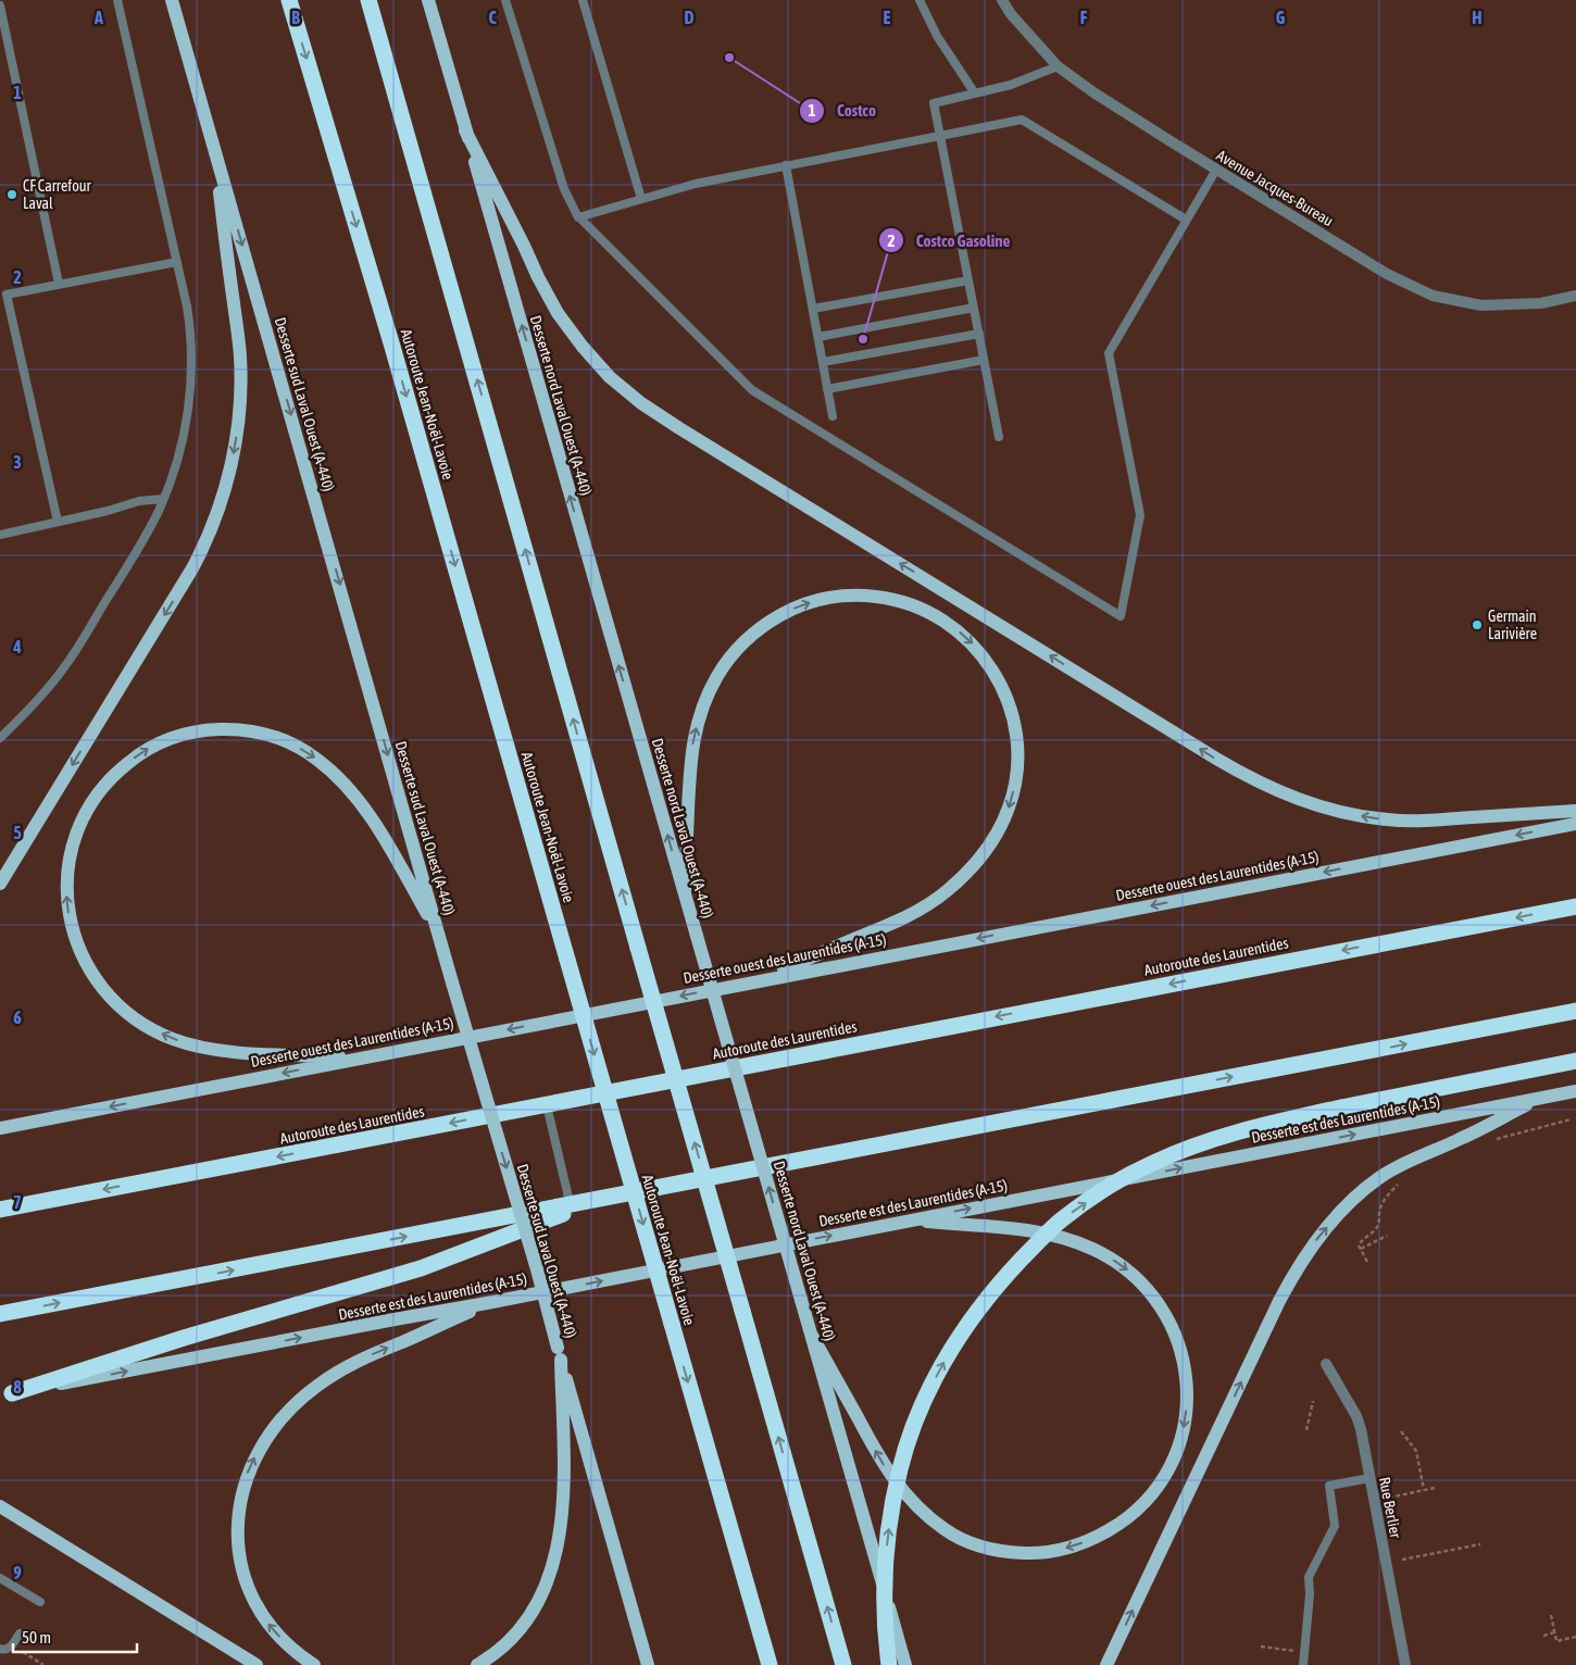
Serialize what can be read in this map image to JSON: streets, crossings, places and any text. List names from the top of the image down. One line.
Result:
{"streets":{"highway":["Autoroute Jean-Noël-Lavoie","Autoroute des Laurentides"],"main road":["Desserte sud Laval Ouest (A-440)","Desserte nord Laval Ouest (A-440)","Desserte ouest des Laurentides (A-15)","Desserte est des Laurentides (A-15)"],"street":["Avenue Jacques-Bureau","Rue Berlier"]},"one_way":["Desserte sud Laval Ouest (A-440)","Desserte nord Laval Ouest (A-440)","Desserte ouest des Laurentides (A-15)","Desserte est des Laurentides (A-15)"],"places":["Costco","CF Carrefour Laval","Costco Gasoline","Germain Larivière"],"scale_bar":"50 m","grid":{"columns":["A","B","C","D","E","F","G","H"],"rows":["1","2","3","4","5","6","7","8","9"]}}
